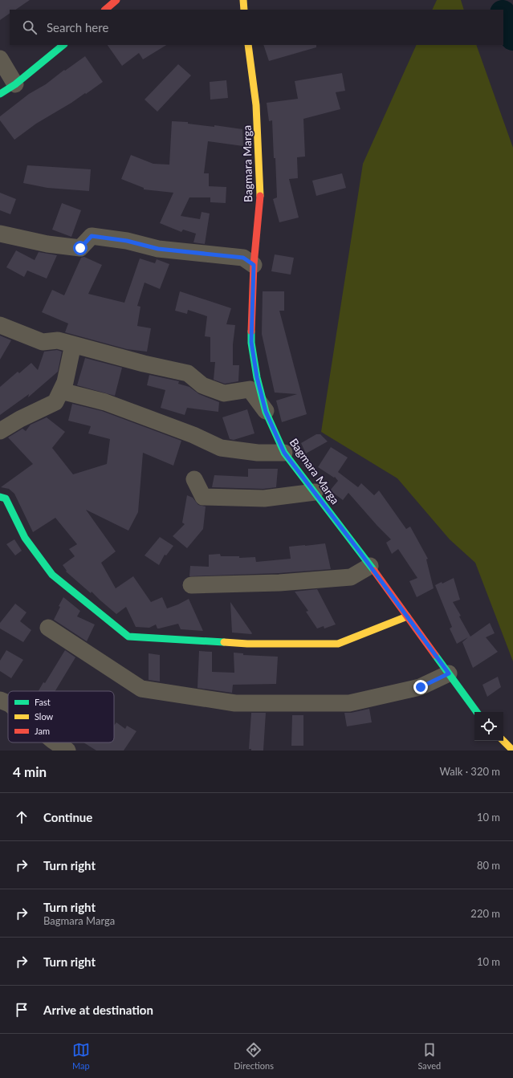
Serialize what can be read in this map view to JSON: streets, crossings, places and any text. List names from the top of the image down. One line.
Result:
{"streets":{"main road":["Bagmara Marga"]},"legend":["Fast","Slow","Jam"],"page":{"search":"Search here","heading":["4 min","Walk · 320 m"],"list":[["Continue","10 m"],["Turn right","80 m"],["Turn right","Bagmara Marga","220 m"],["Turn right","10 m"],"Arrive at destination"],"nav":["Map","Directions","Saved"]}}
